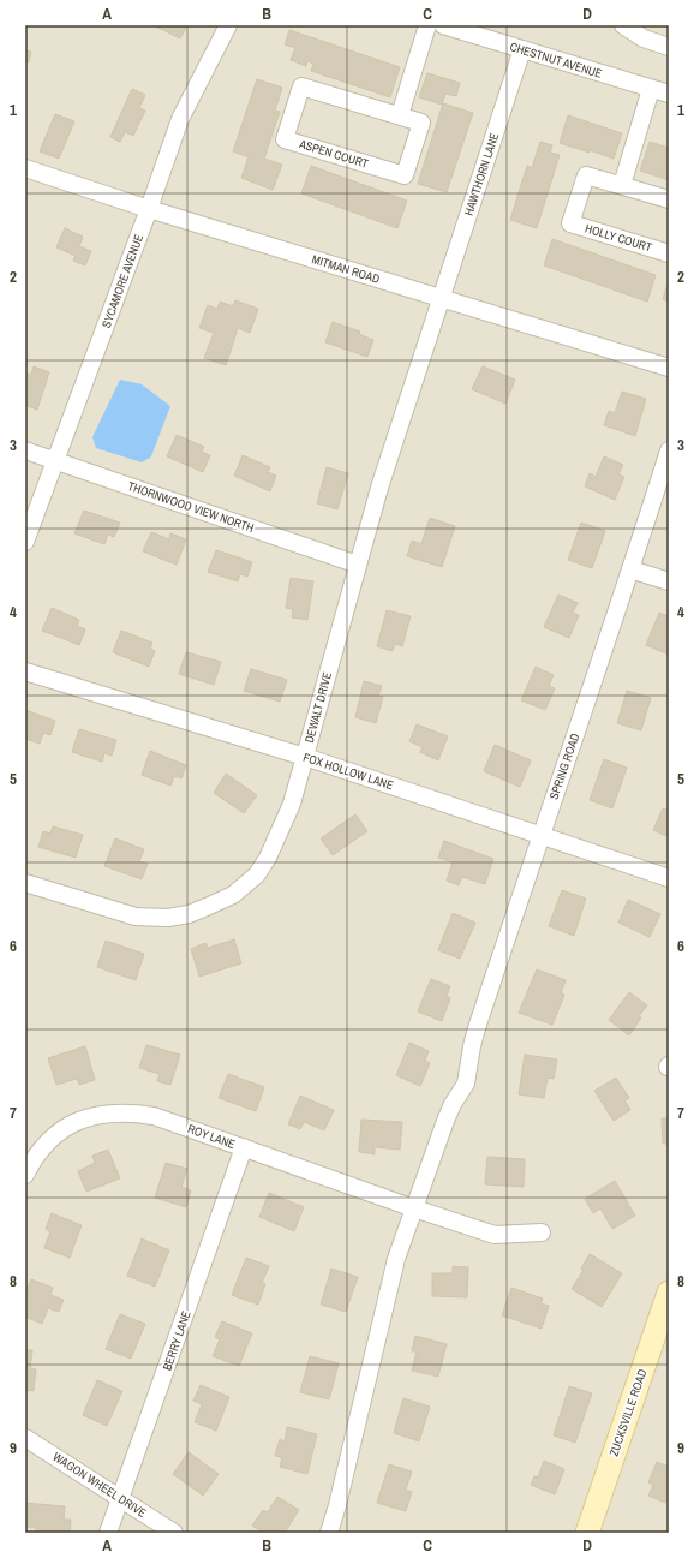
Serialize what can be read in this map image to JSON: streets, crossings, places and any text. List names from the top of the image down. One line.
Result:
{"streets":{"street":["CHESTNUT AVENUE","ASPEN COURT","HAWTHORN LANE","HOLLY COURT","MITMAN ROAD","SYCAMORE AVENUE","THORNWOOD VIEW NORTH","DEWALT DRIVE","SPRING ROAD","FOX HOLLOW LANE","ROY LANE","BERRY LANE","ZUCKSVILLE ROAD","WAGON WHEEL DRIVE"]},"crossings":[["CHESTNUT AVENUE","HAWTHORN LANE"],["HAWTHORN LANE","MITMAN ROAD"],["HAWTHORN LANE","DEWALT DRIVE"],["MITMAN ROAD","SYCAMORE AVENUE"],["MITMAN ROAD","DEWALT DRIVE"],["SYCAMORE AVENUE","THORNWOOD VIEW NORTH"],["THORNWOOD VIEW NORTH","DEWALT DRIVE"],["DEWALT DRIVE","FOX HOLLOW LANE"],["SPRING ROAD","FOX HOLLOW LANE"],["SPRING ROAD","ROY LANE"],["ROY LANE","BERRY LANE"],["BERRY LANE","WAGON WHEEL DRIVE"]],"grid":{"columns":["A","B","C","D"],"rows":["1","2","3","4","5","6","7","8","9"]}}
